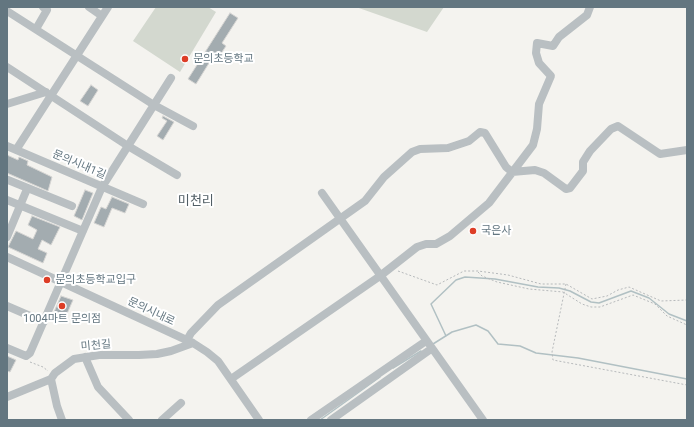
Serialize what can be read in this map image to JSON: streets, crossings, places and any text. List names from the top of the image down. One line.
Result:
{"streets":{"street":["문의시내1길","문의시내로","미천길"]},"crossings":[["문의시내로","미천길"]],"districts":["미천리"],"places":["문의초등학교","국은사","문의초등학교입구","1004마트 문의점"]}
